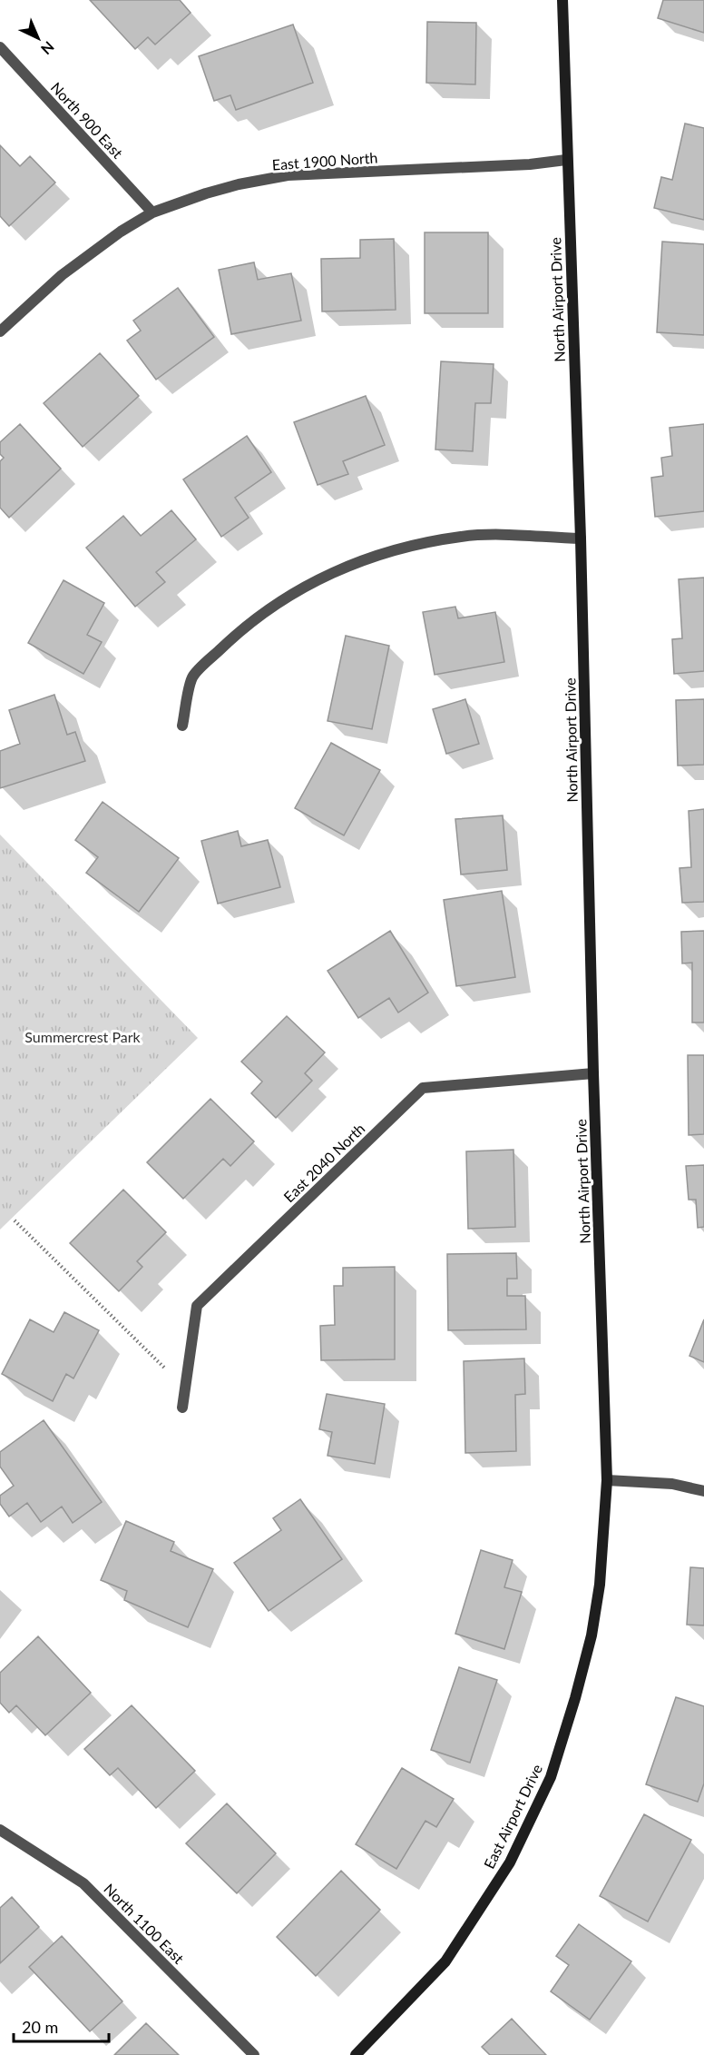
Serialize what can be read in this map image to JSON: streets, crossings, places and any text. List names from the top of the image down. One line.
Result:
{"streets":{"street":["North 900 East","East 1900 North","North Airport Drive","East 2040 North","East Airport Drive","North 1100 East"]},"crossings":[["North 900 East","East 1900 North"],["East 1900 North","North Airport Drive"],["North Airport Drive","East 2040 North"],["North Airport Drive","East Airport Drive"]],"parks":["Summercrest Park"],"scale_bar":"20 m","north":"bottom right"}
